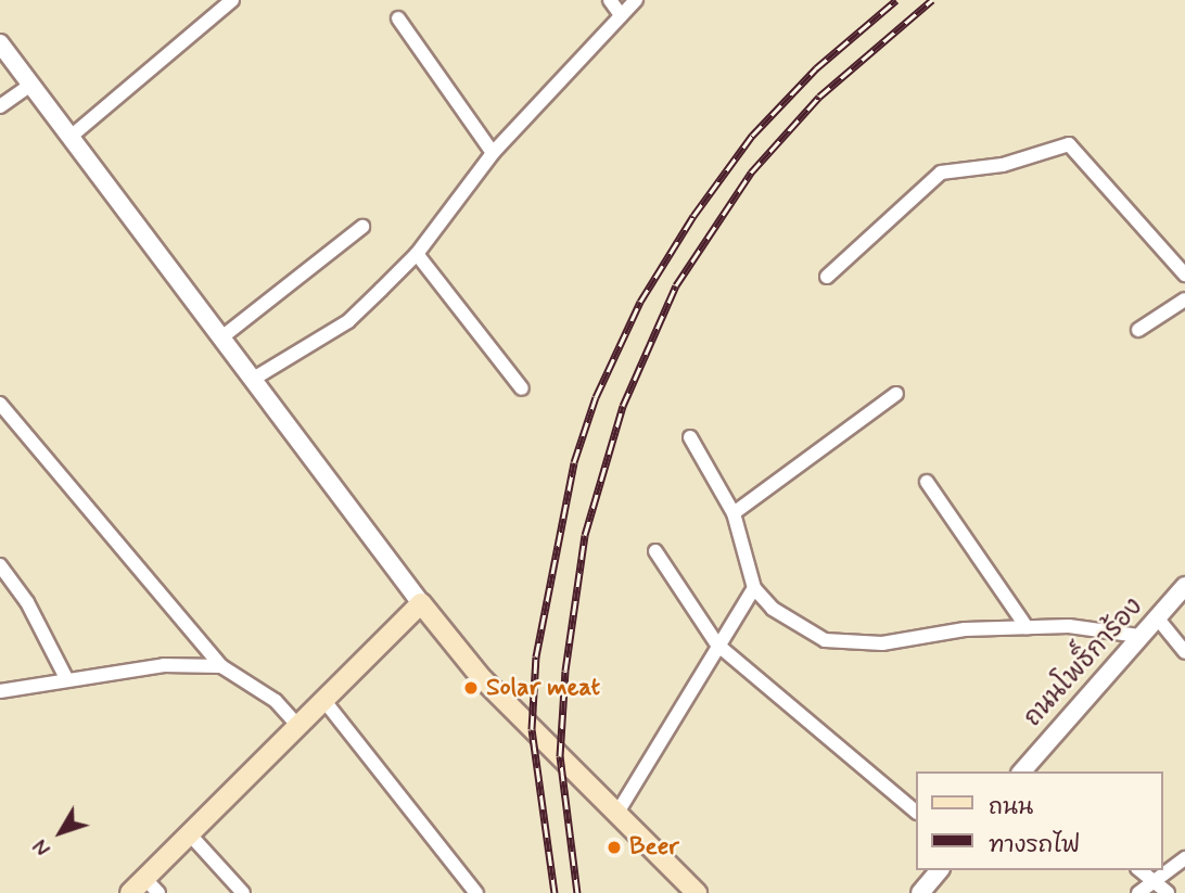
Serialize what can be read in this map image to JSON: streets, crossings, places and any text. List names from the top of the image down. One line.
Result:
{"streets":{"street":["ถนนโพธิ์การ้อง"]},"places":["Solar meat","Beer"],"legend":["ถนน","ทางรถไฟ"],"north":"bottom left"}
